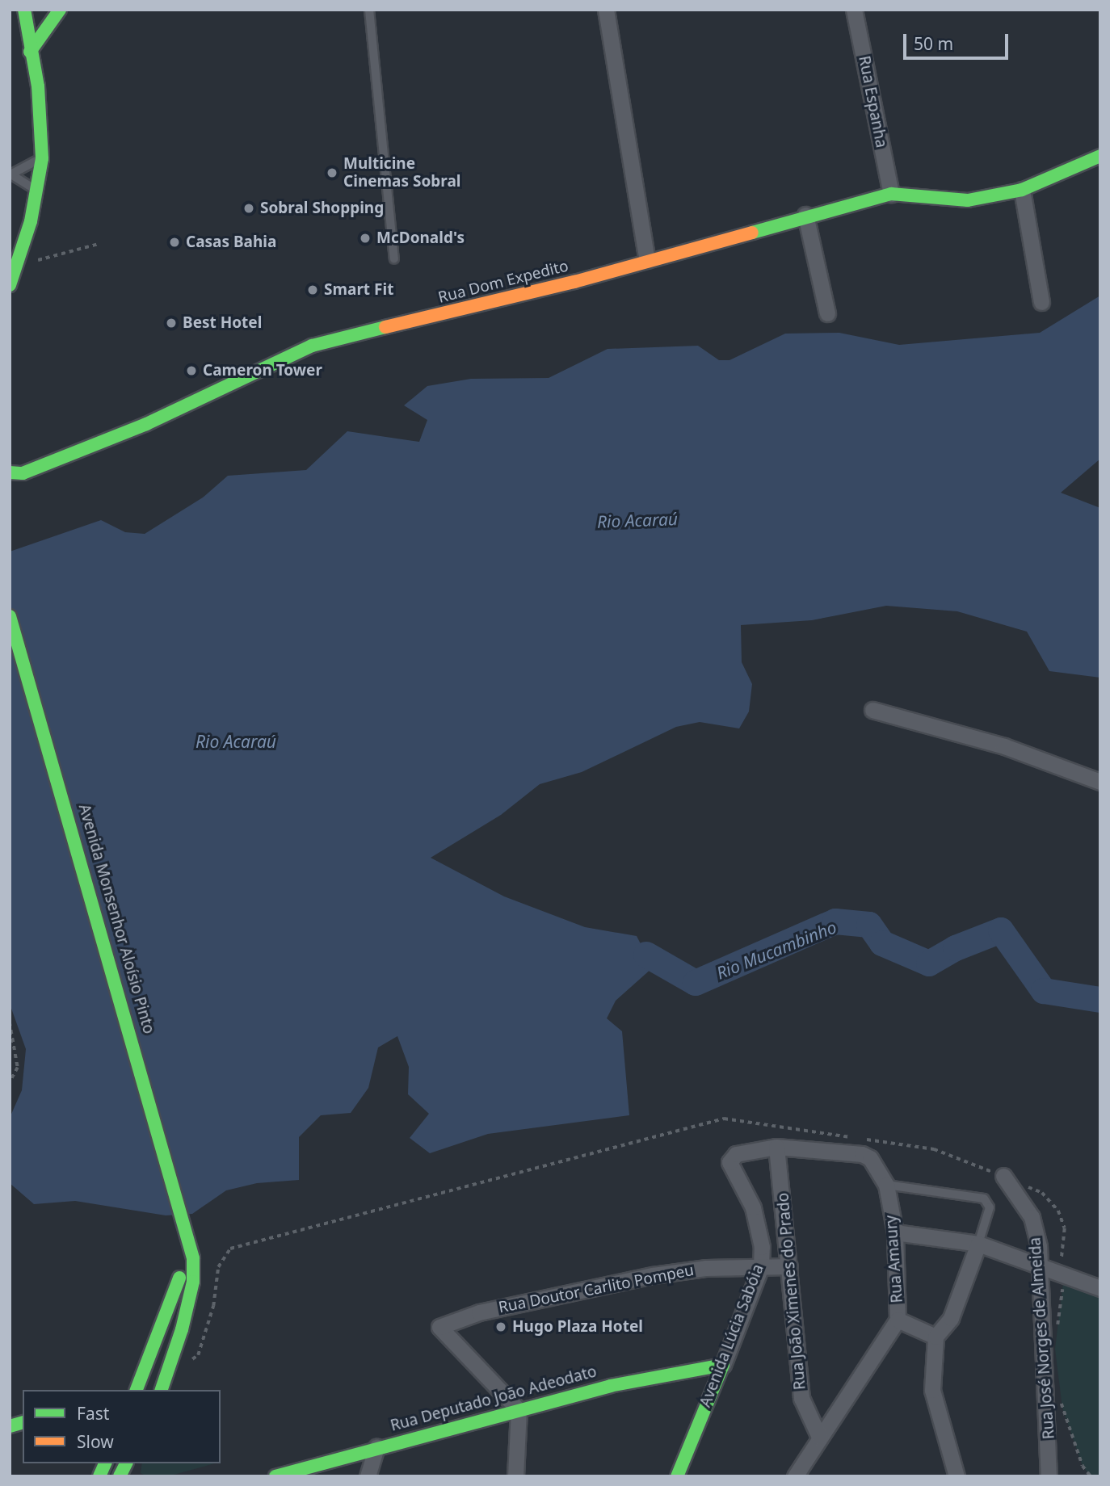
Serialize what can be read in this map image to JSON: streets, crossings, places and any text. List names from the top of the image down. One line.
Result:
{"streets":{"street":["Rua Espanha","Rua Dom Expedito","Avenida Monsenhor Aloísio Pinto","Rua Amaury","Rua Doutor Carlito Pompeu","Rua João Ximenes do Prado","Avenida Lúcia Sabóia","Rua José Norges de Almeida","Rua Deputado João Adeodato"]},"crossings":[["Rua Espanha","Rua Dom Expedito"],["Rua Amaury","Rua João Ximenes do Prado"],["Rua Amaury","Avenida Lúcia Sabóia"],["Rua Doutor Carlito Pompeu","Rua João Ximenes do Prado"],["Rua Doutor Carlito Pompeu","Avenida Lúcia Sabóia"],["Rua Doutor Carlito Pompeu","Rua Deputado João Adeodato"],["Rua João Ximenes do Prado","Avenida Lúcia Sabóia"],["Avenida Lúcia Sabóia","Rua Deputado João Adeodato"]],"water":["Rio Acaraú","Rio Mucambinho"],"places":["Multicine Cinemas Sobral","Sobral Shopping","McDonald's","Casas Bahia","Smart Fit","Best Hotel","Cameron Tower","Hugo Plaza Hotel"],"legend":["Fast","Slow"],"scale_bar":"50 m"}
